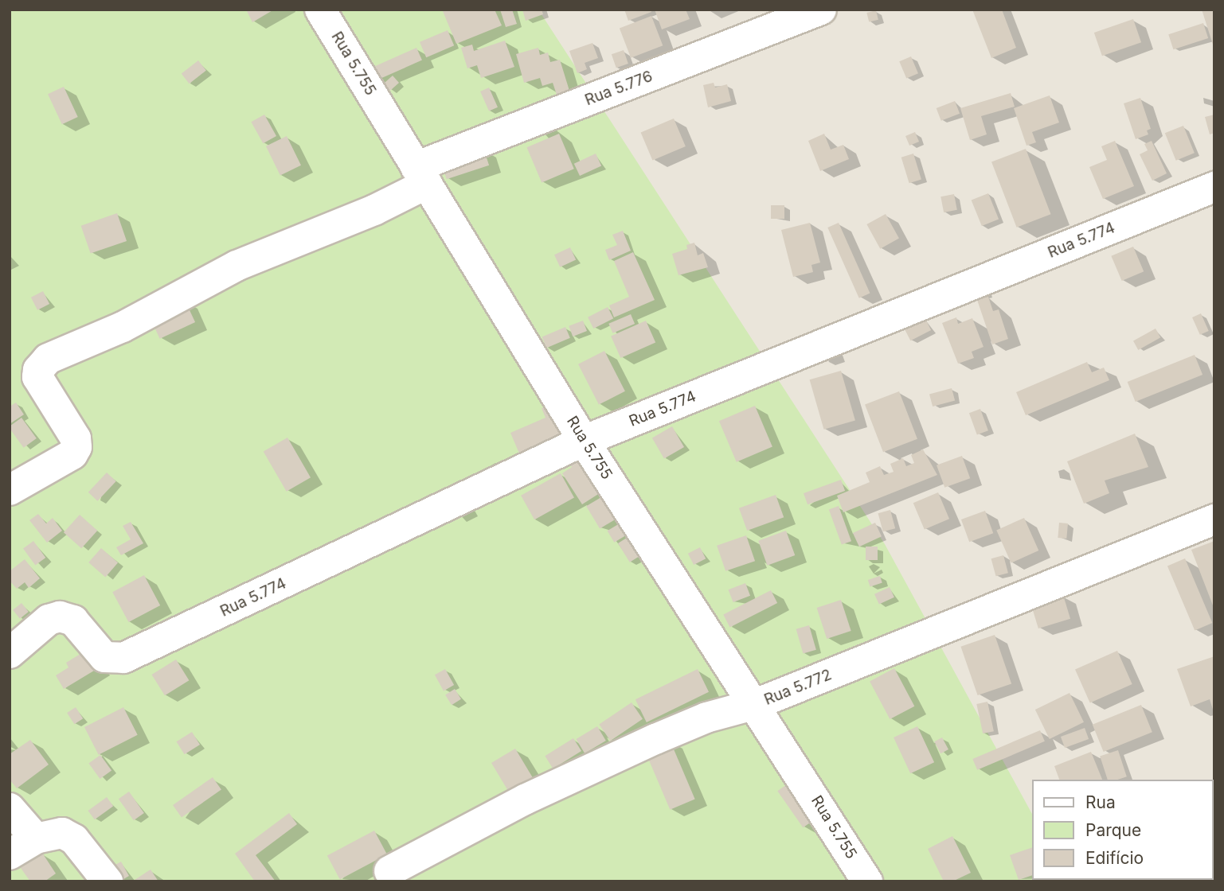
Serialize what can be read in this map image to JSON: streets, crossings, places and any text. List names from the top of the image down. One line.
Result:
{"streets":{"street":["Rua 5.755","Rua 5.776","Rua 5.774","Rua 5.772"]},"crossings":[["Rua 5.755","Rua 5.776"],["Rua 5.755","Rua 5.774"],["Rua 5.755","Rua 5.772"]],"legend":["Rua","Parque","Edifício"]}
